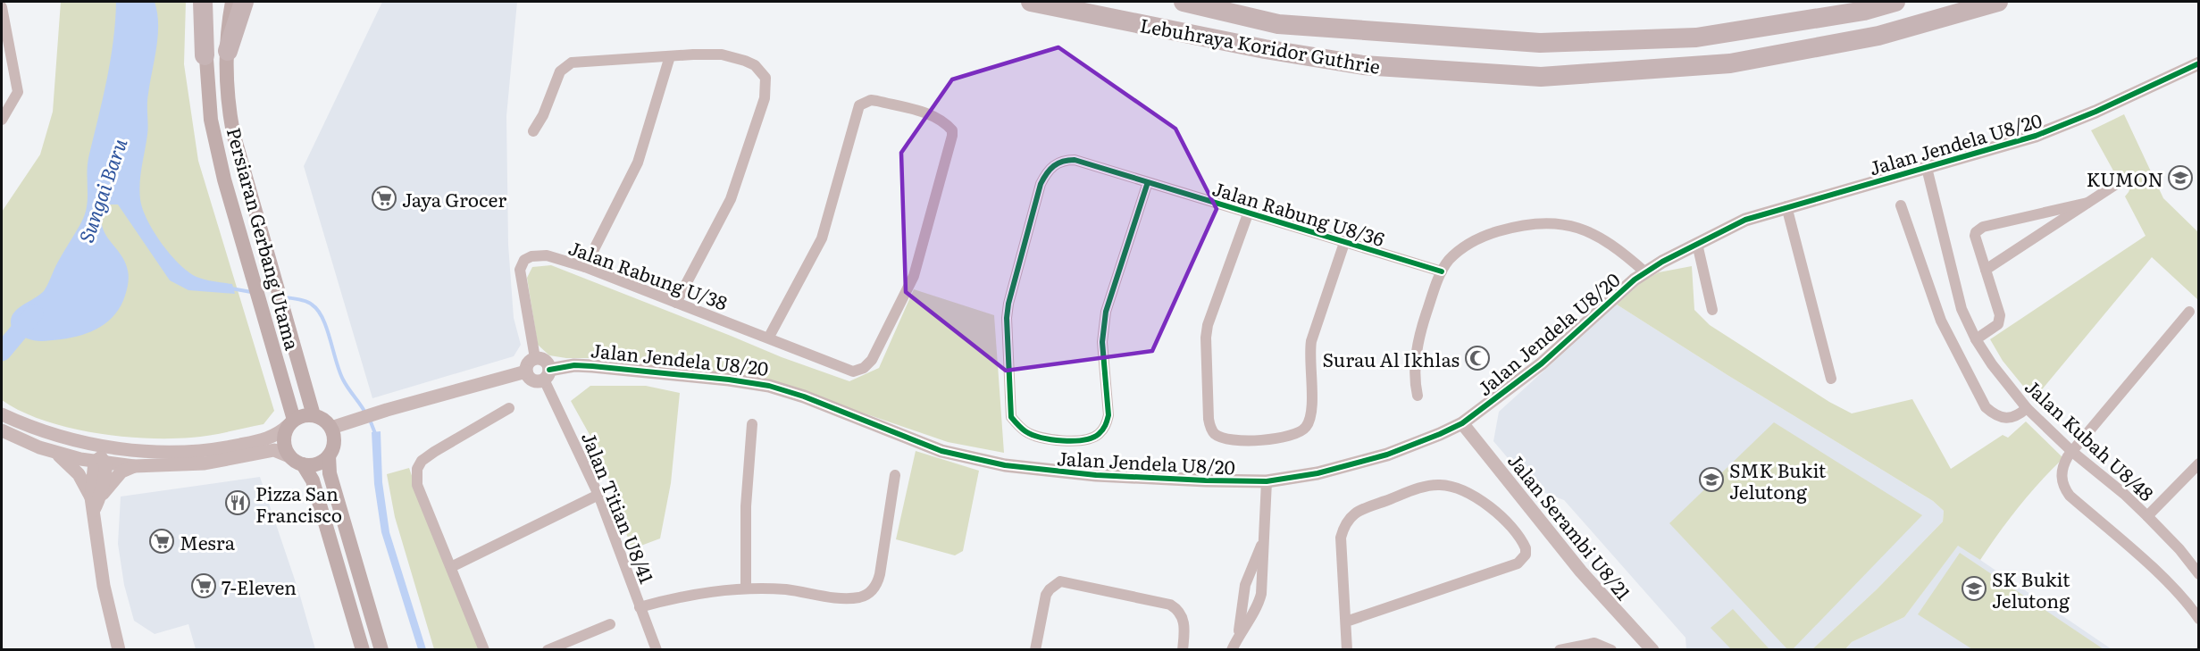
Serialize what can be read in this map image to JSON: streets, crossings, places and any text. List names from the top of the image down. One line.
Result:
{"streets":{"highway":["Lebuhraya Koridor Guthrie"],"main road":["Persiaran Gerbang Utama"],"street":["Jalan Jendela U8/20","Jalan Rabung U8/36","Jalan Rabung U/38","Jalan Kubah U8/48","Jalan Titian U8/41","Jalan Serambi U8/21"]},"crossings":[["Jalan Jendela U8/20","Jalan Rabung U/38"],["Jalan Jendela U8/20","Jalan Kubah U8/48"],["Jalan Jendela U8/20","Jalan Titian U8/41"],["Jalan Jendela U8/20","Jalan Serambi U8/21"],["Jalan Rabung U/38","Jalan Titian U8/41"]],"water":["Sungai Baru"],"places":{"school or university":["KUMON","SMK Bukit Jelutong","SK Bukit Jelutong"],"supermarket":["Jaya Grocer","Mesra","7-Eleven"],"mosque":["Surau Al Ikhlas"],"restaurant":["Pizza San Francisco"]}}
